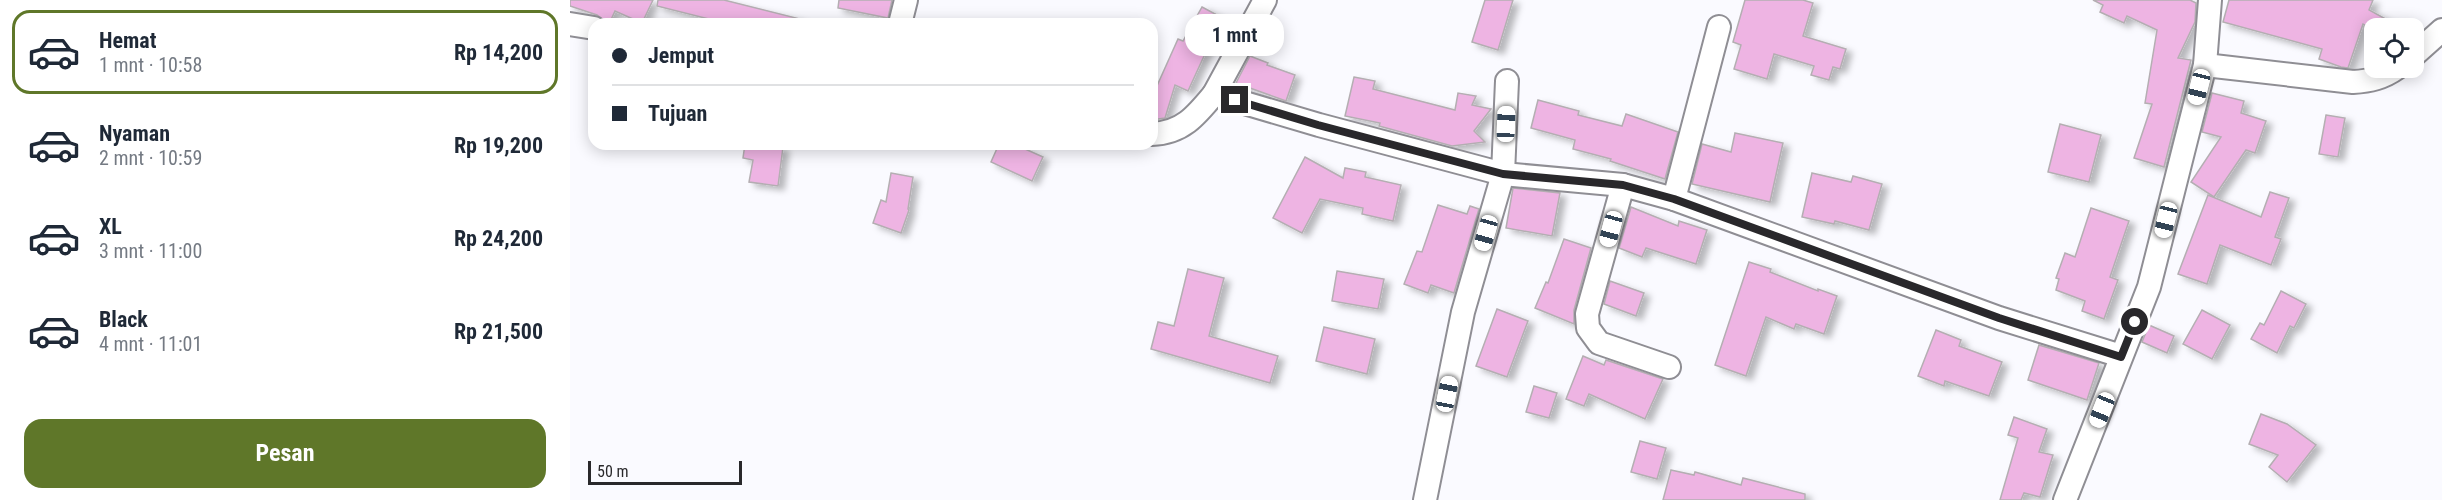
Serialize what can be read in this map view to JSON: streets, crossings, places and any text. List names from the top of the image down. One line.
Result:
{"scale_bar":"50 m","page":{"list":[{"name":"Hemat","note":"1 mnt · 10:58","value":"Rp 14,200"},{"name":"Nyaman","note":"2 mnt · 10:59","value":"Rp 19,200"},{"name":"XL","note":"3 mnt · 11:00","value":"Rp 24,200"},{"name":"Black","note":"4 mnt · 11:01","value":"Rp 21,500"}],"bubble":"1 mnt","banner":["Jemput","Tujuan"],"buttons":"Pesan","scale":"50 m"}}
